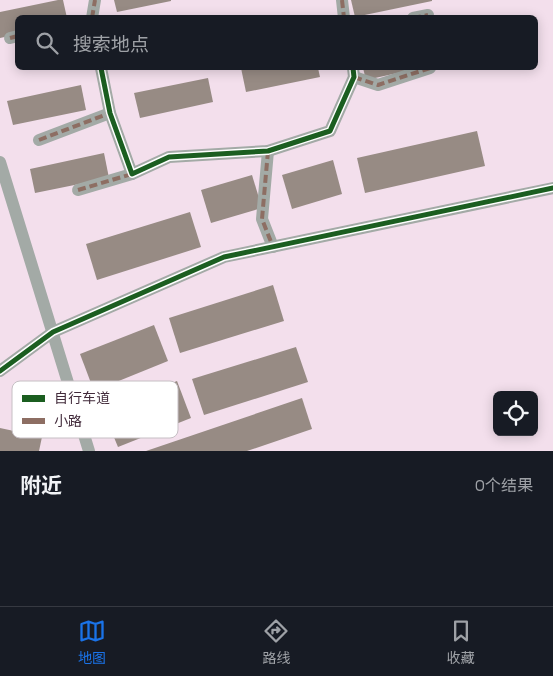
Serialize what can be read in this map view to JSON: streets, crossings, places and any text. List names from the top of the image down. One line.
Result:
{"legend":["自行车道","小路"],"page":{"search":"搜索地点","heading":["附近","0个结果"],"nav":["地图","路线","收藏"]}}
